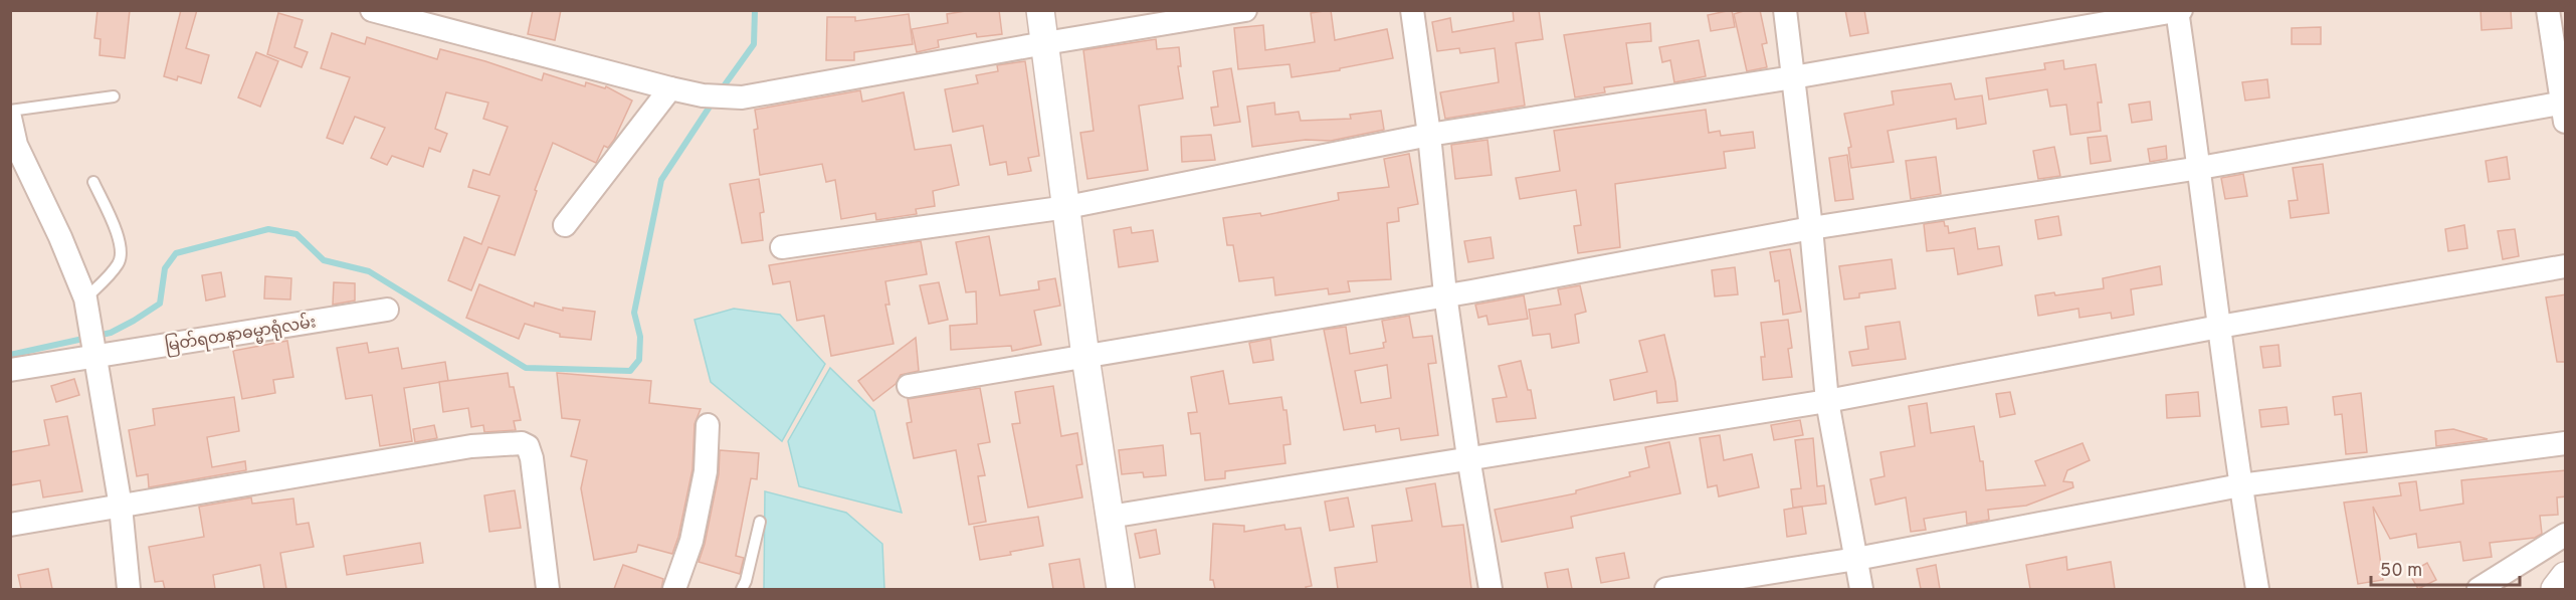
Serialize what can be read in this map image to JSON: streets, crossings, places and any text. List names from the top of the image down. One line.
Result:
{"streets":{"street":["မြတ်ရတနာဓမ္မာရုံလမ်း"]},"scale_bar":"50 m"}
